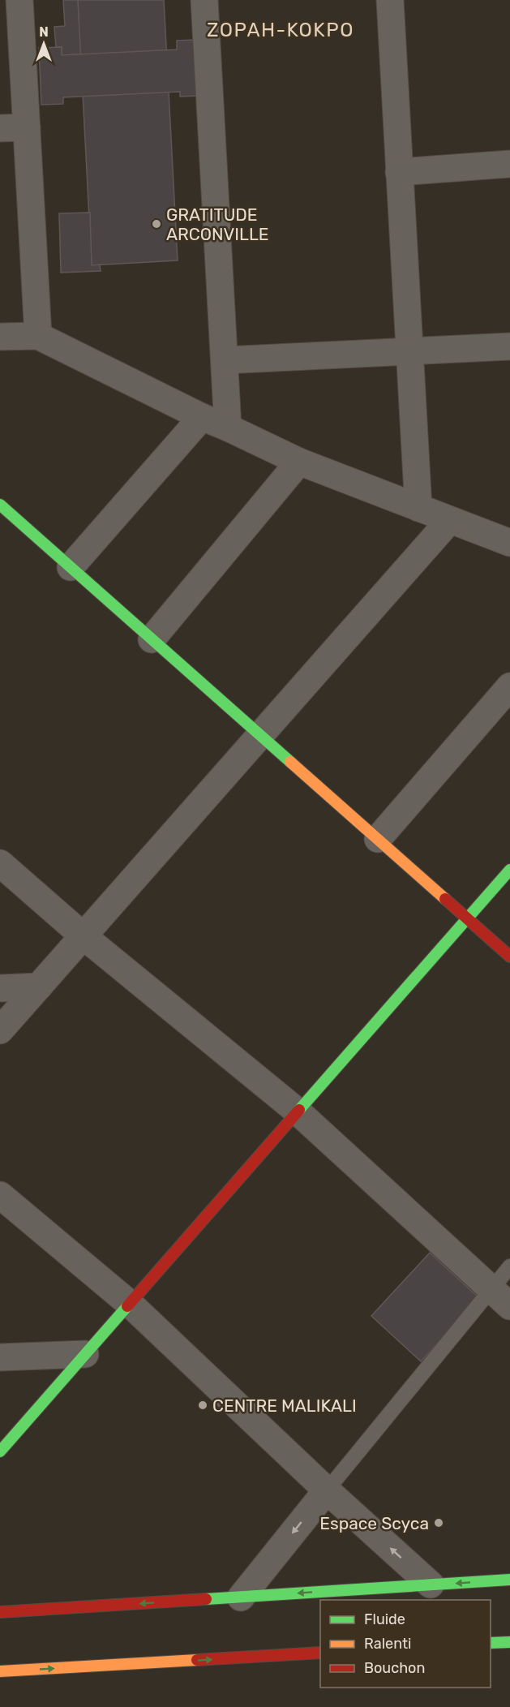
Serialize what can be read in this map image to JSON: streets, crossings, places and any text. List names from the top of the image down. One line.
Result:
{"districts":["ZOPAH-KOKPO"],"places":["GRATITUDE ARCONVILLE","CENTRE MALIKALI","Espace Scyca"],"legend":["Fluide","Ralenti","Bouchon"],"north":"top"}
